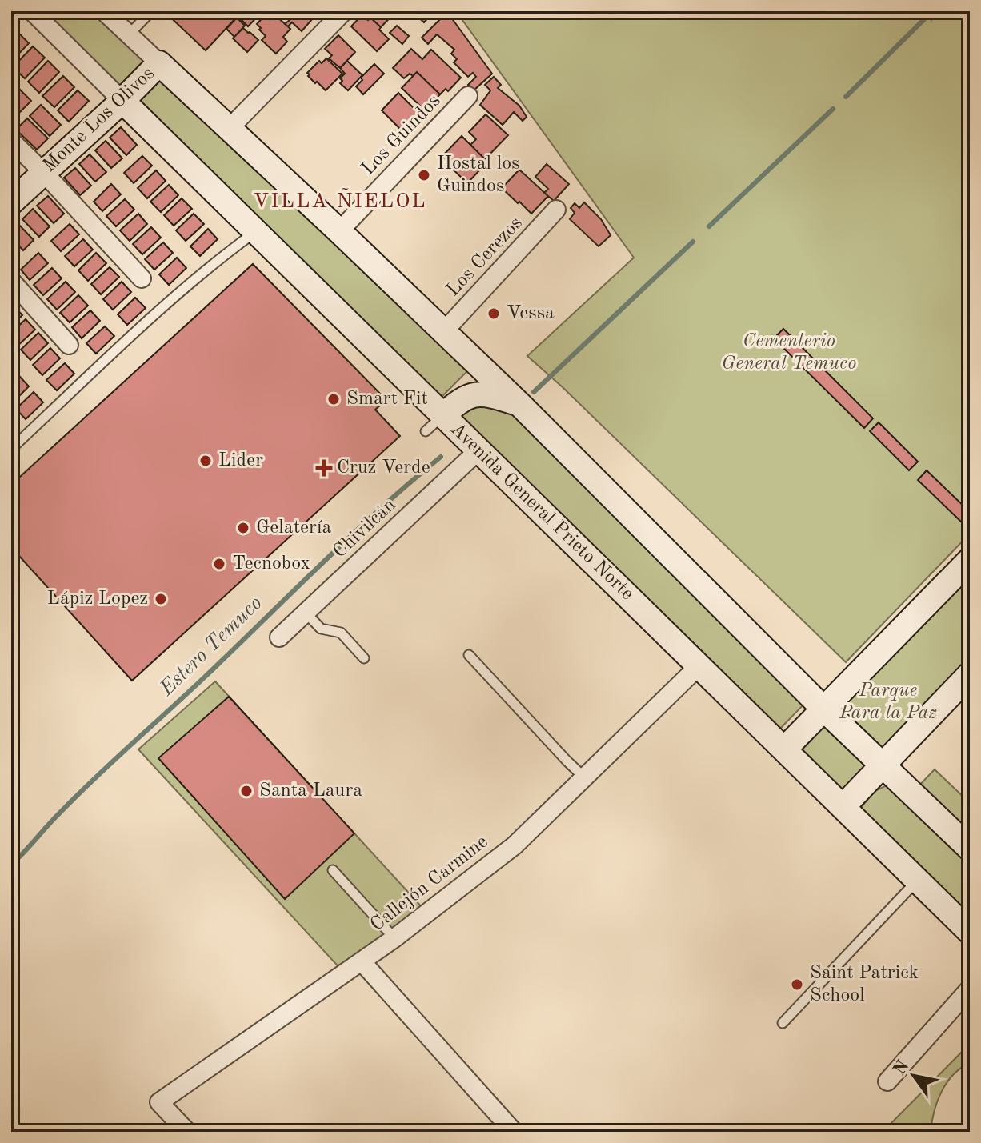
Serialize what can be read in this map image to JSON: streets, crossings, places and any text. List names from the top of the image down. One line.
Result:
{"streets":{"street":["Monte Los Olivos","Los Guindos","Los Cerezos","Avenida General Prieto Norte","Chivilcán","Callejón Carmine"]},"crossings":[["Monte Los Olivos","Avenida General Prieto Norte"],["Avenida General Prieto Norte","Chivilcán"],["Avenida General Prieto Norte","Callejón Carmine"]],"districts":["VILLA ÑIELOL"],"water":["Estero Temuco"],"parks":["Cementerio General Temuco","Parque Para la Paz"],"places":{"other":["Hostal los Guindos","Vessa","Smart Fit","Lider","Gelatería","Tecnobox","Lápiz Lopez","Santa Laura","Saint Patrick School"],"health":["Cruz Verde"]},"north":"top left"}
